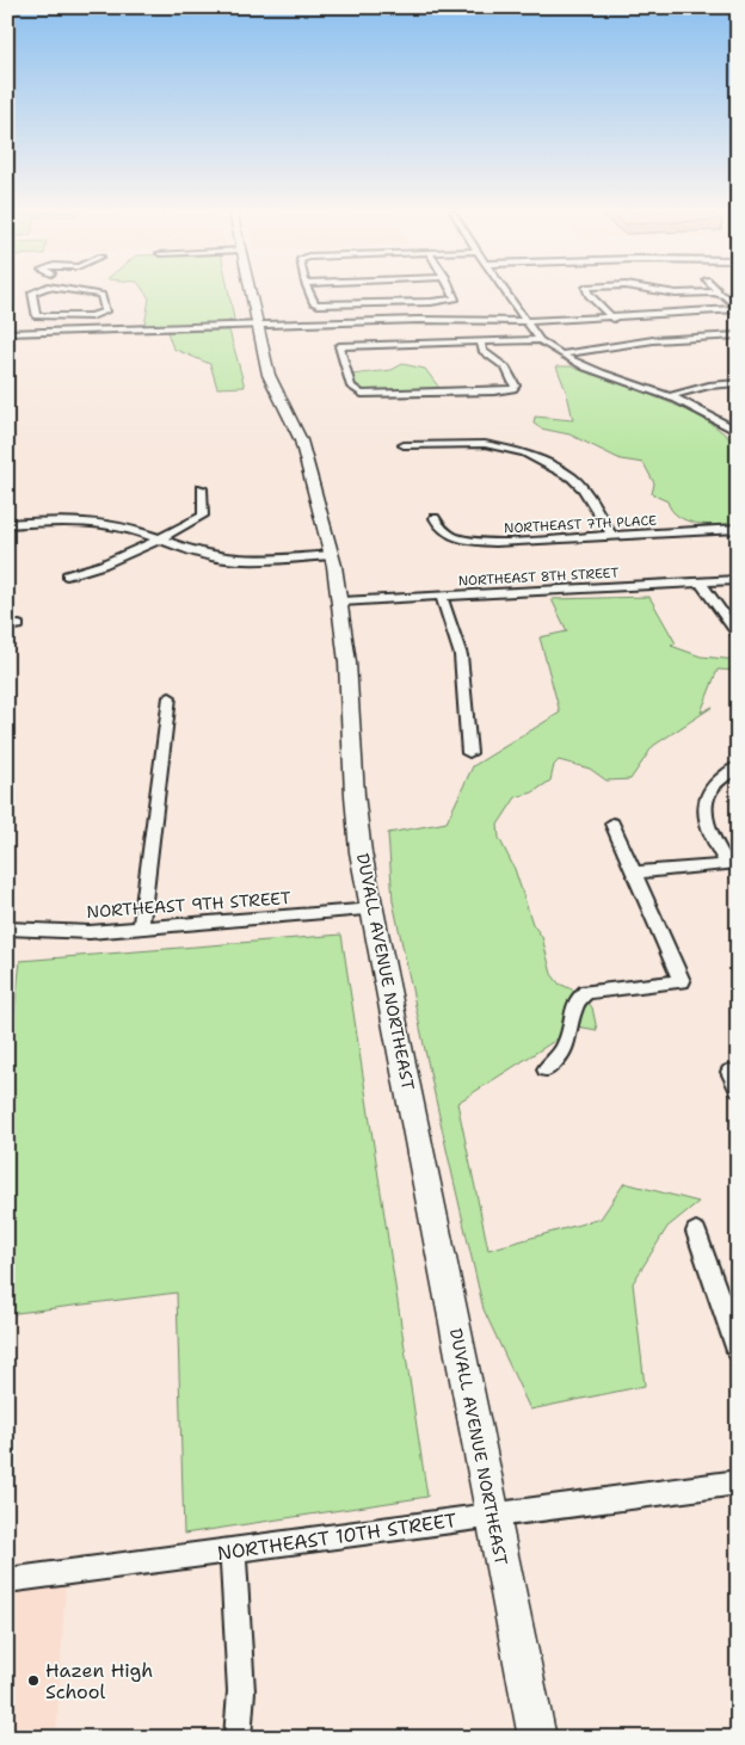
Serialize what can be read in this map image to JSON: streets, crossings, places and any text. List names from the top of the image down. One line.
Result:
{"streets":{"main road":["DUVALL AVENUE NORTHEAST"],"street":["NORTHEAST 7TH PLACE","NORTHEAST 8TH STREET","NORTHEAST 9TH STREET","NORTHEAST 10TH STREET"]},"crossings":[["NORTHEAST 8TH STREET","DUVALL AVENUE NORTHEAST"],["NORTHEAST 9TH STREET","DUVALL AVENUE NORTHEAST"],["DUVALL AVENUE NORTHEAST","NORTHEAST 10TH STREET"]],"places":["Hazen High School"]}
